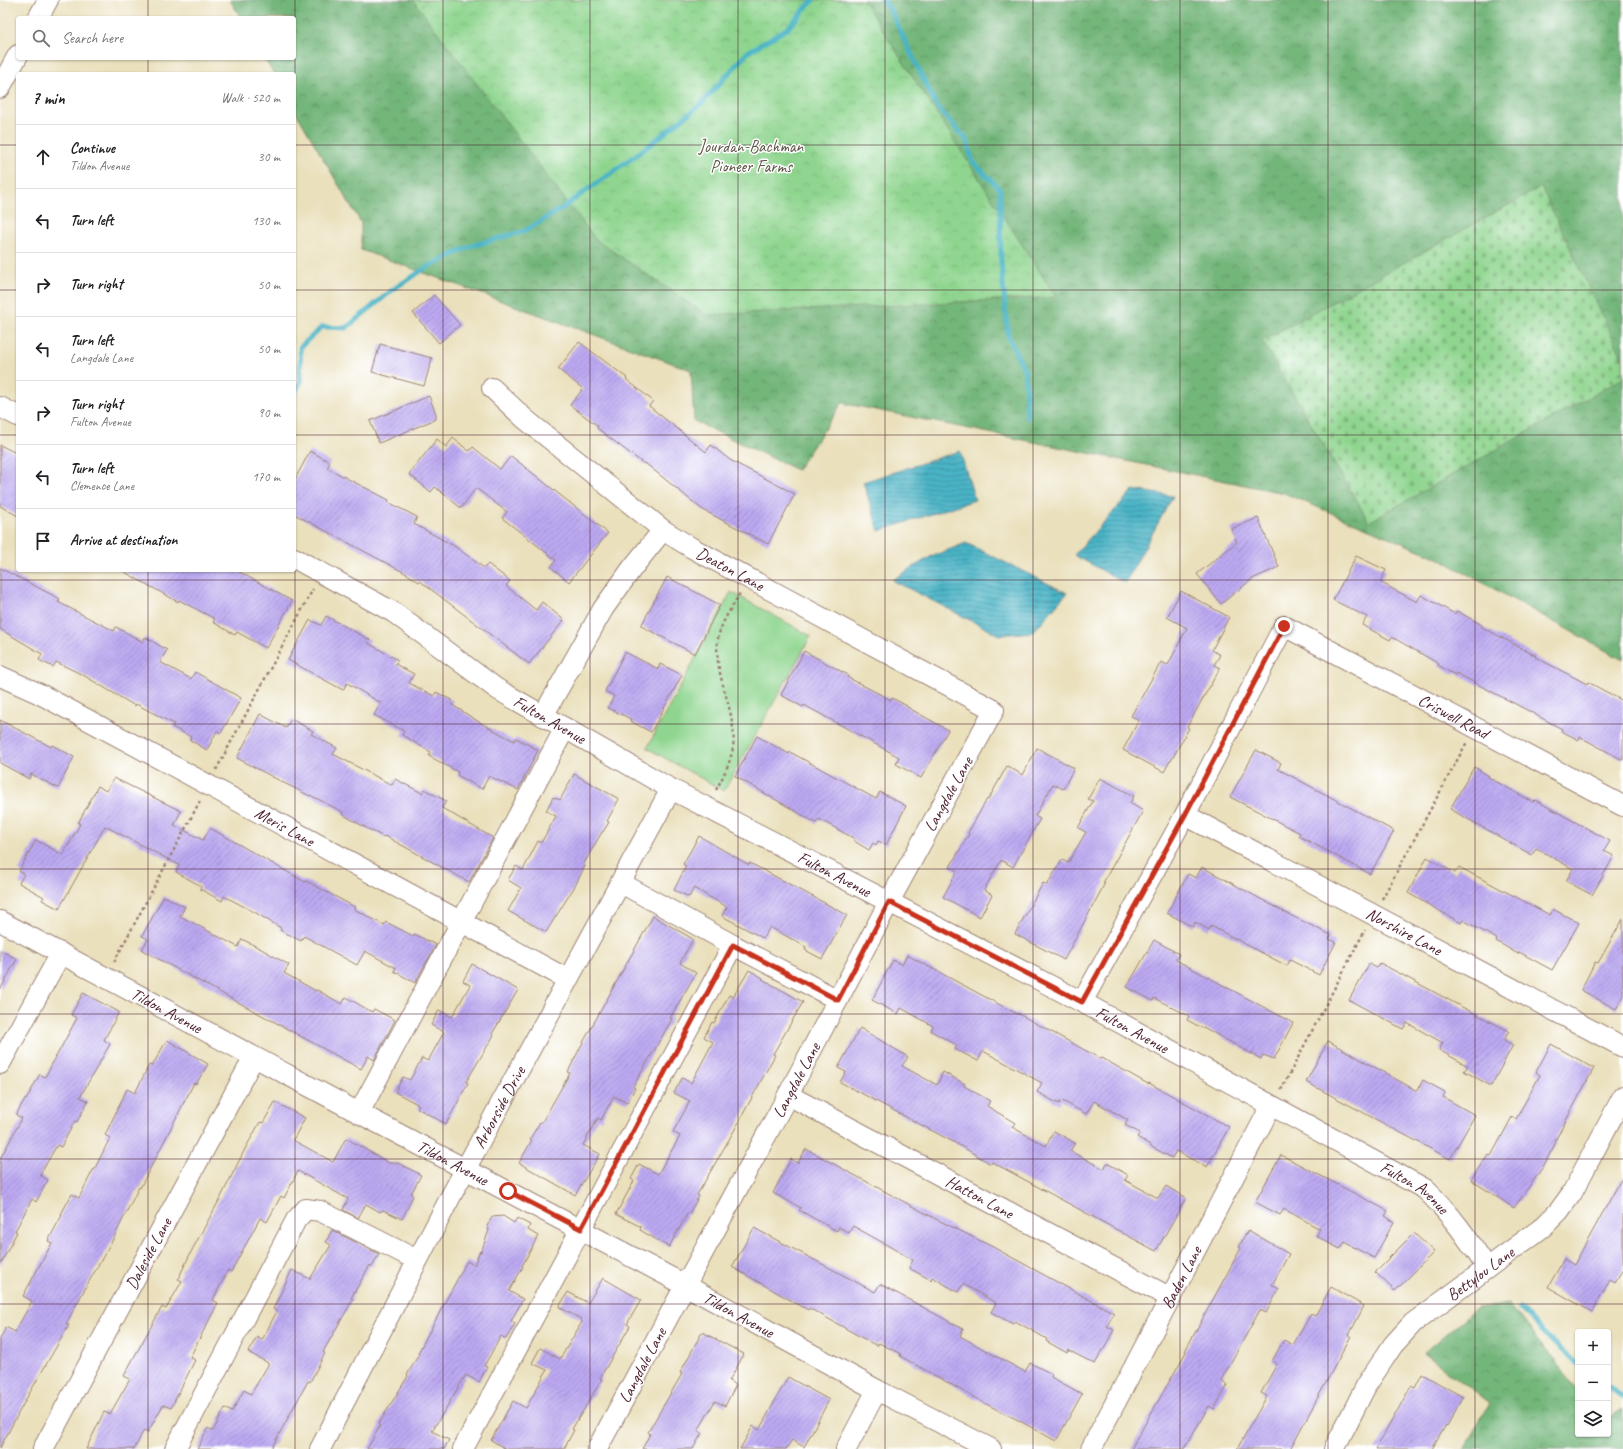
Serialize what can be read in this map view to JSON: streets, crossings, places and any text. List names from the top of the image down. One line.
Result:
{"streets":{"street":["Deaton Lane","Criswell Road","Fulton Avenue","Langdale Lane","Meris Lane","Norshire Lane","Tildon Avenue","Arborside Drive","Hatton Lane","Daleside Lane","Bettylou Lane","Baden Lane"]},"crossings":[["Deaton Lane","Langdale Lane"],["Criswell Road","Norshire Lane"],["Fulton Avenue","Langdale Lane"],["Fulton Avenue","Arborside Drive"],["Fulton Avenue","Bettylou Lane"],["Fulton Avenue","Baden Lane"],["Langdale Lane","Tildon Avenue"],["Langdale Lane","Hatton Lane"],["Meris Lane","Arborside Drive"],["Tildon Avenue","Arborside Drive"],["Tildon Avenue","Daleside Lane"],["Hatton Lane","Baden Lane"]],"parks":["Jourdan-Bachman Pioneer Farms"],"page":{"search":"Search here","heading":["7 min","Walk · 520 m"],"list":[["Continue","Tildon Avenue","30 m"],["Turn left","130 m"],["Turn right","50 m"],["Turn left","Langdale Lane","50 m"],["Turn right","Fulton Avenue","90 m"],["Turn left","Clemence Lane","170 m"],"Arrive at destination"],"map_buttons":["+","−"]}}
